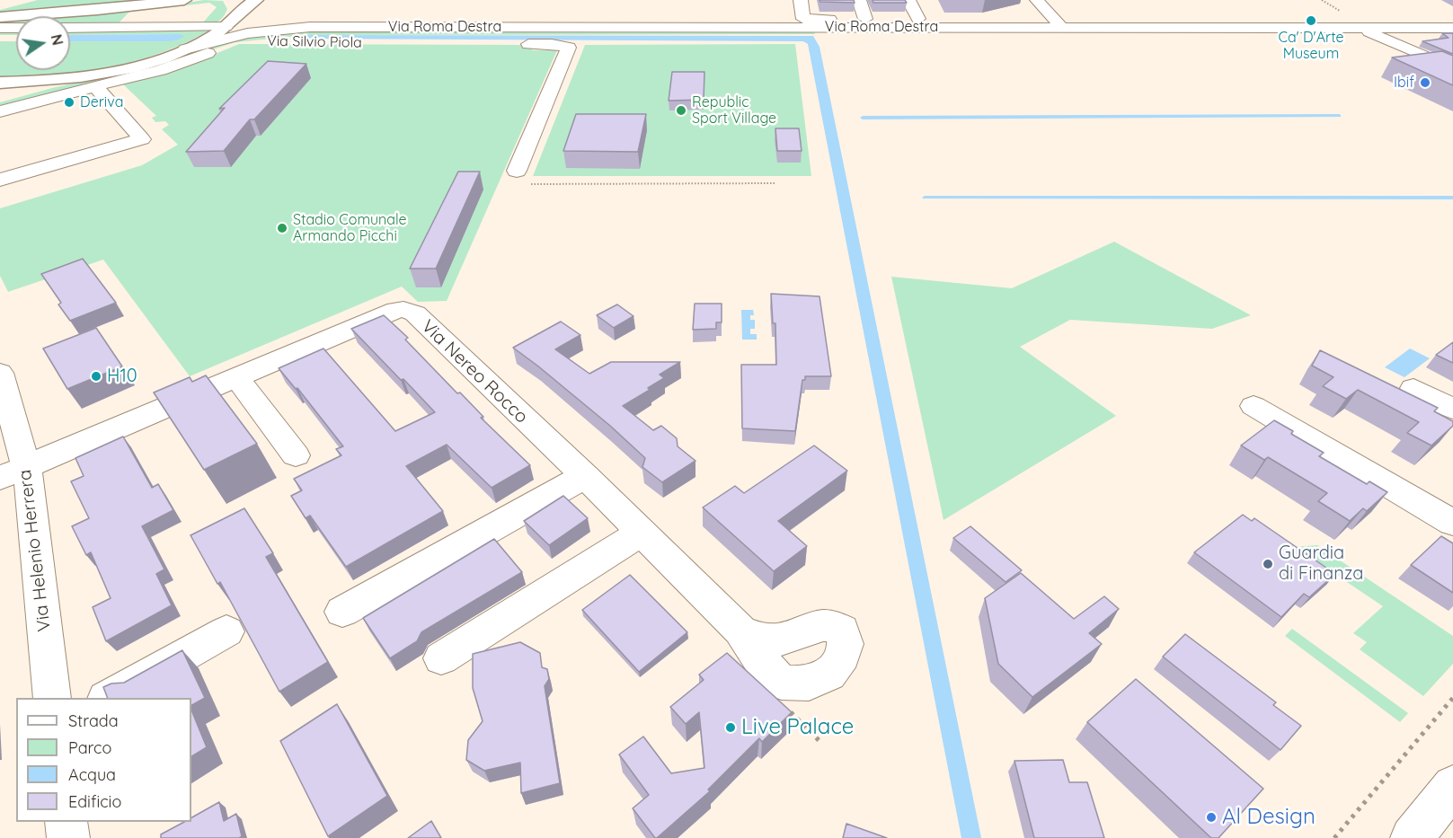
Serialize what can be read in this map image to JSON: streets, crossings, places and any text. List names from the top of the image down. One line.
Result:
{"streets":{"street":["Via Roma Destra","Via Silvio Piola","Via Nereo Rocco","Via Helenio Herrera"]},"crossings":[["Via Roma Destra","Via Silvio Piola"],["Via Nereo Rocco","Via Helenio Herrera"]],"places":["Ca' D'Arte Museum","Ibif","Deriva","Republic Sport Village","Stadio Comunale Armando Picchi","H10","Guardia di Finanza","Live Palace","Al Design"],"legend":["Strada","Parco","Acqua","Edificio"],"north":"right"}
